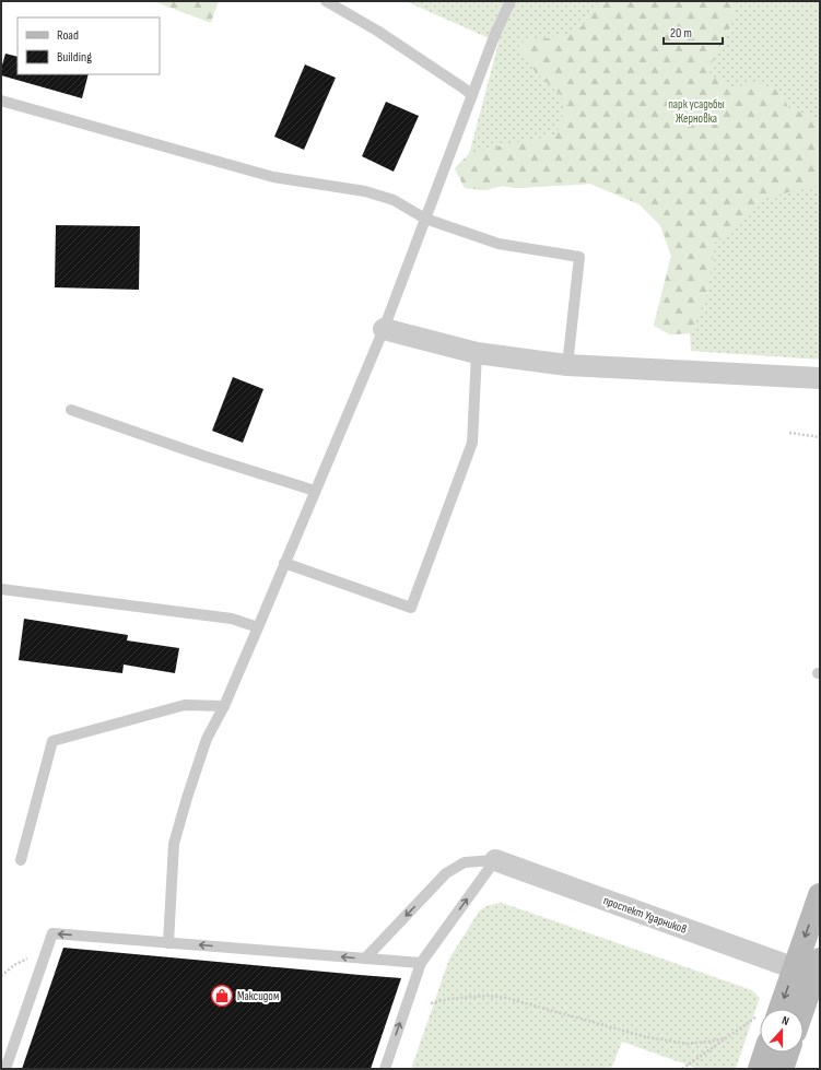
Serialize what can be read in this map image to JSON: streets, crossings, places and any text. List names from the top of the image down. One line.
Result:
{"streets":{"street":["проспект Ударников"]},"parks":["парк усадьбы Жерновка"],"places":{"shop":["Максидом"]},"legend":["Road","Building"],"scale_bar":"20 m","north":"top"}
